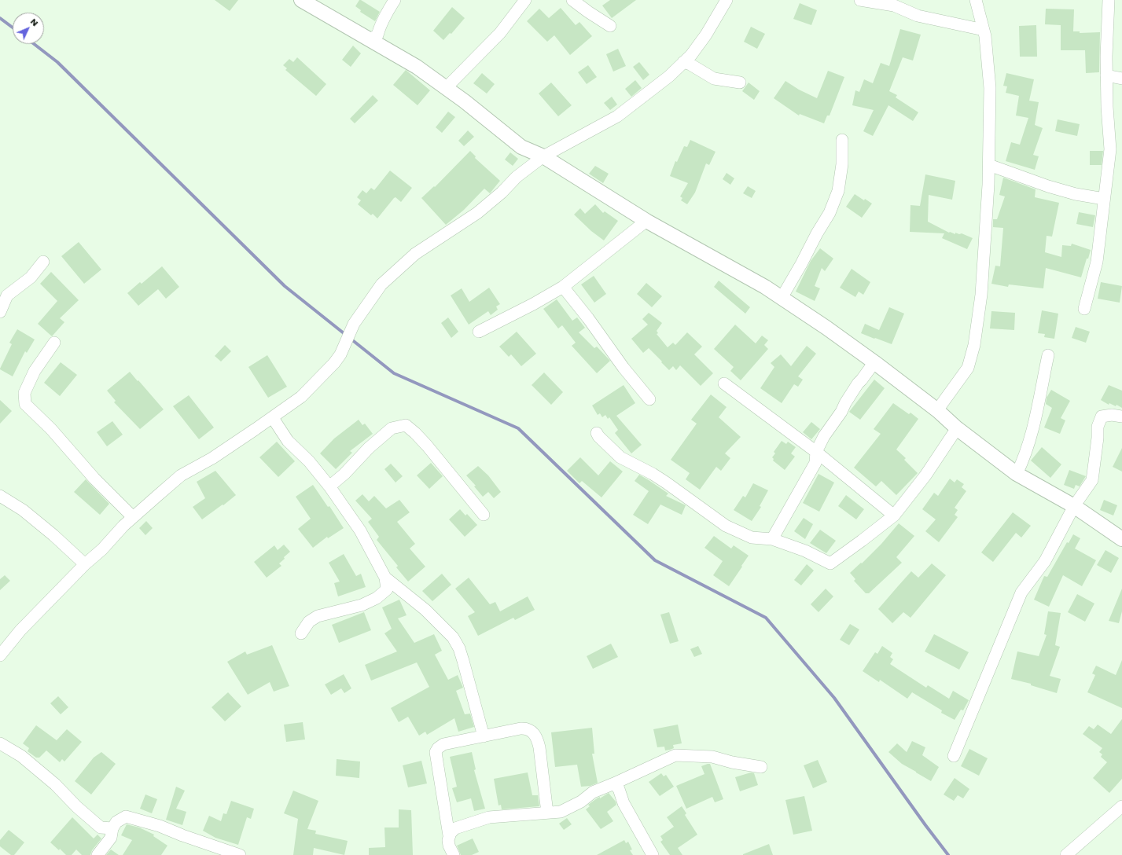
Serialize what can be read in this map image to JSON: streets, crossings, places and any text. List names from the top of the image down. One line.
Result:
{"north":"top right"}
